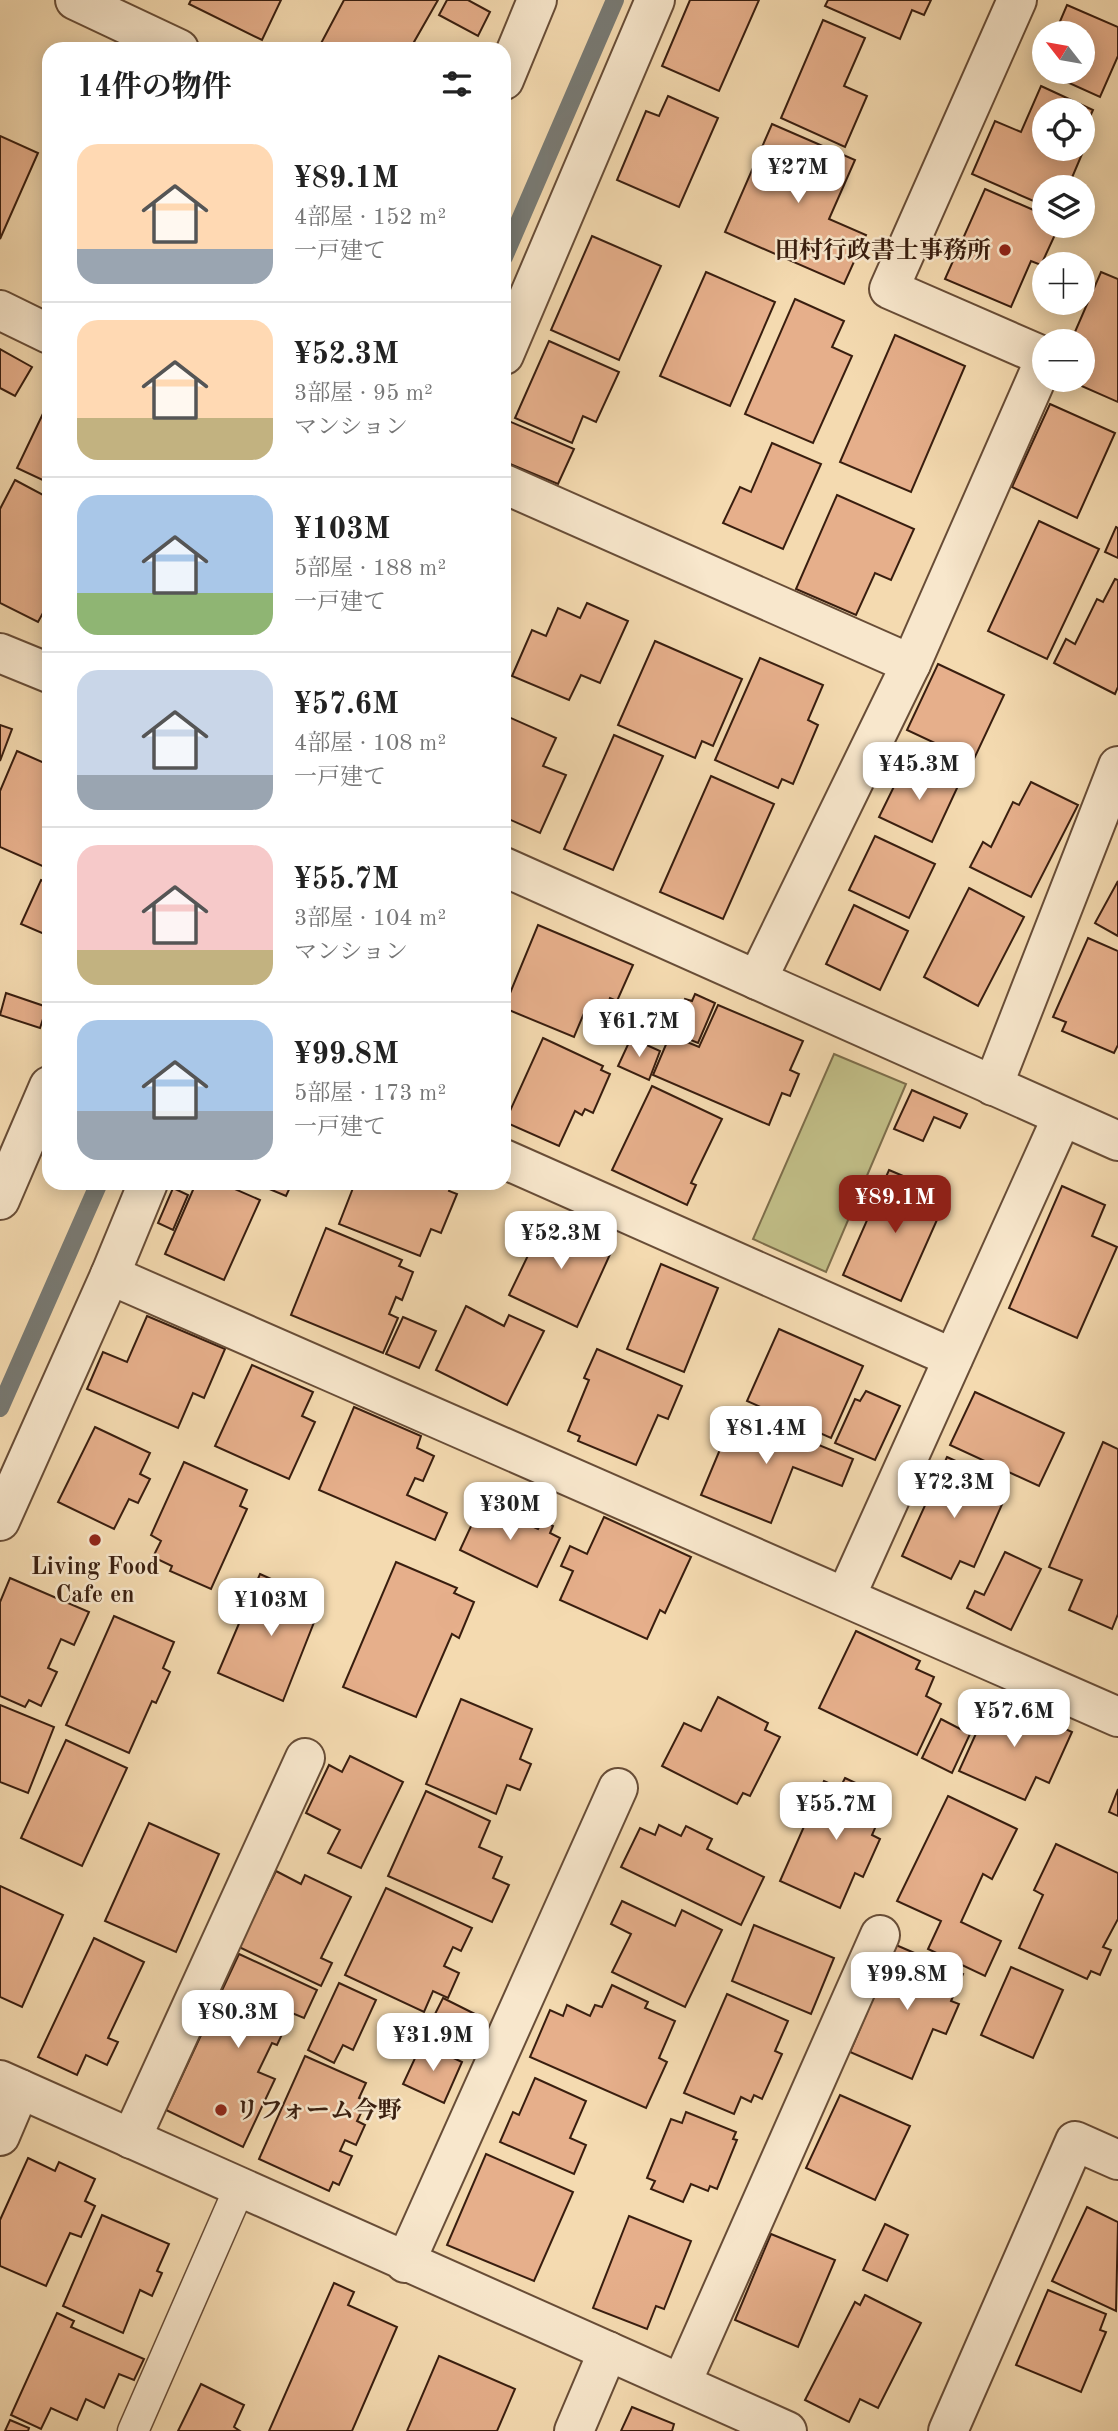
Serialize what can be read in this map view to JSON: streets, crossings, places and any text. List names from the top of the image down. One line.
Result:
{"places":["田村行政書士事務所","Living Food Cafe en","リフォーム今野"],"north":"top left","page":{"map_buttons":["+","−"],"heading":"14件の物件","list":[{"name":"¥89.1M","note":"4部屋 · 152 m² · 一戸建て"},{"name":"¥52.3M","note":"3部屋 · 95 m² · マンション"},{"name":"¥103M","note":"5部屋 · 188 m² · 一戸建て"},{"name":"¥57.6M","note":"4部屋 · 108 m² · 一戸建て"},{"name":"¥55.7M","note":"3部屋 · 104 m² · マンション"},{"name":"¥99.8M","note":"5部屋 · 173 m² · 一戸建て"}],"price":["¥27M","¥45.3M","¥61.7M","¥89.1M","¥52.3M","¥81.4M","¥72.3M","¥30M","¥103M","¥57.6M","¥55.7M","¥99.8M","¥80.3M","¥31.9M"]}}
